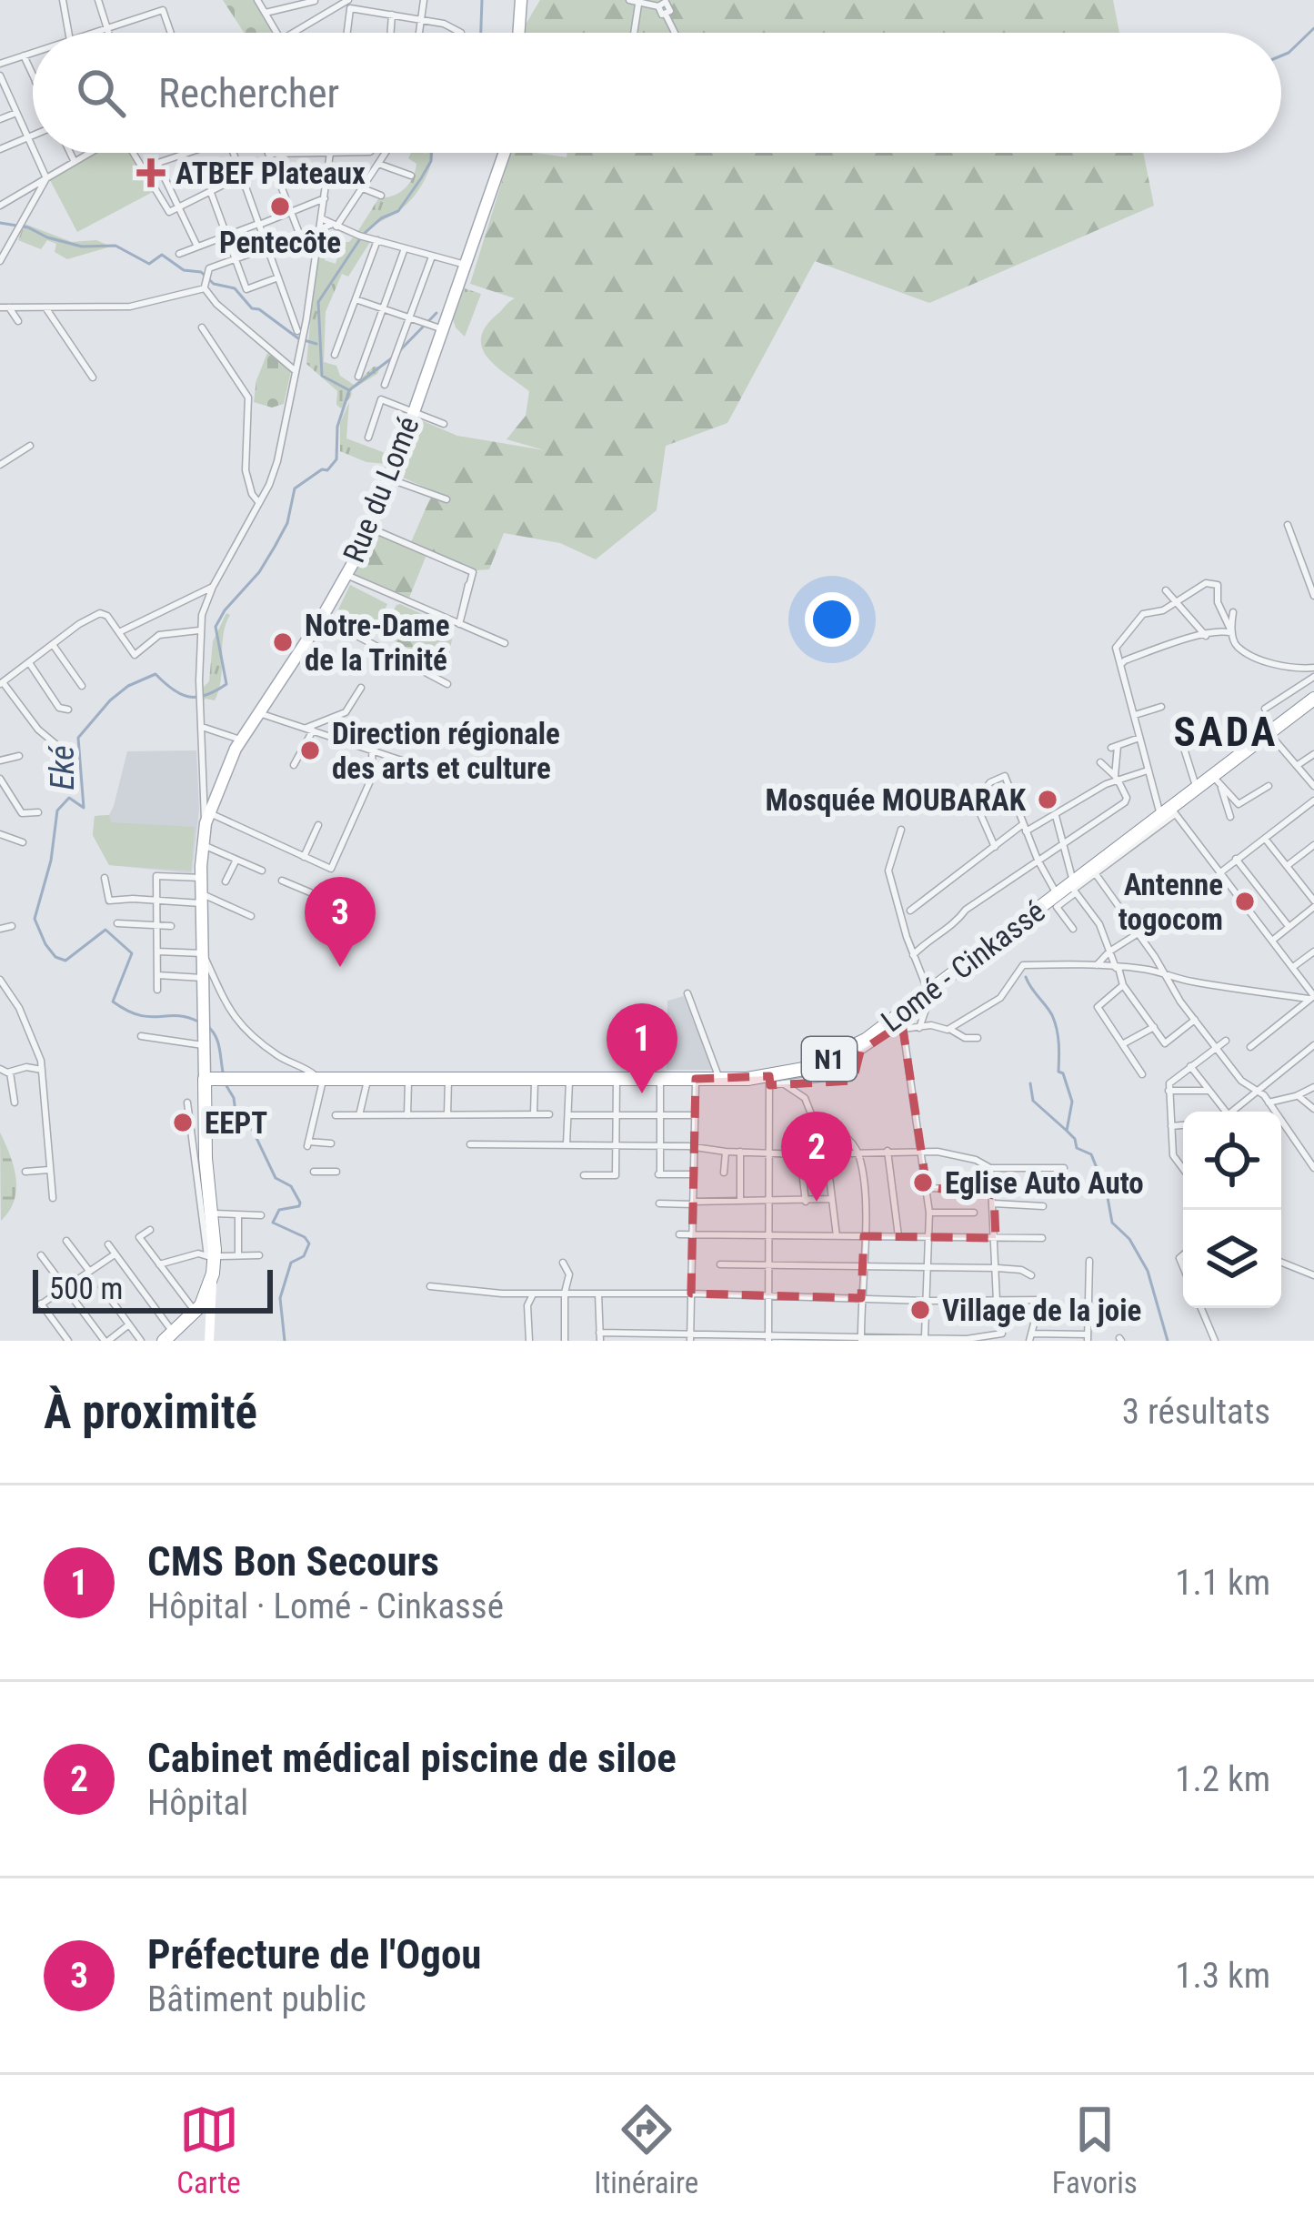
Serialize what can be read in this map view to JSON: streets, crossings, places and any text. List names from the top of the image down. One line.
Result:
{"streets":{"highway":["Lomé - Cinkassé","N1"],"main road":["Rue du Lomé"]},"crossings":[["Rue du Lomé","Lomé - Cinkassé"]],"districts":["SADA"],"water":["Eké"],"places":{"health":["ATBEF Plateaux"],"other":["Pentecôte","Notre-Dame de la Trinité","Direction régionale des arts et culture","Mosquée MOUBARAK","Antenne togocom","EEPT","Eglise Auto Auto","Village de la joie"]},"scale_bar":"500 m","page":{"search":"Rechercher","pins":["3","1","2"],"scale":"500 m","heading":["À proximité","3 résultats"],"list":[{"mark":"1","name":"CMS Bon Secours","note":"Hôpital · Lomé - Cinkassé","value":"1.1 km"},{"mark":"2","name":"Cabinet médical piscine de siloe","note":"Hôpital","value":"1.2 km"},{"mark":"3","name":"Préfecture de l'Ogou","note":"Bâtiment public","value":"1.3 km"}],"nav":["Carte","Itinéraire","Favoris"]}}
